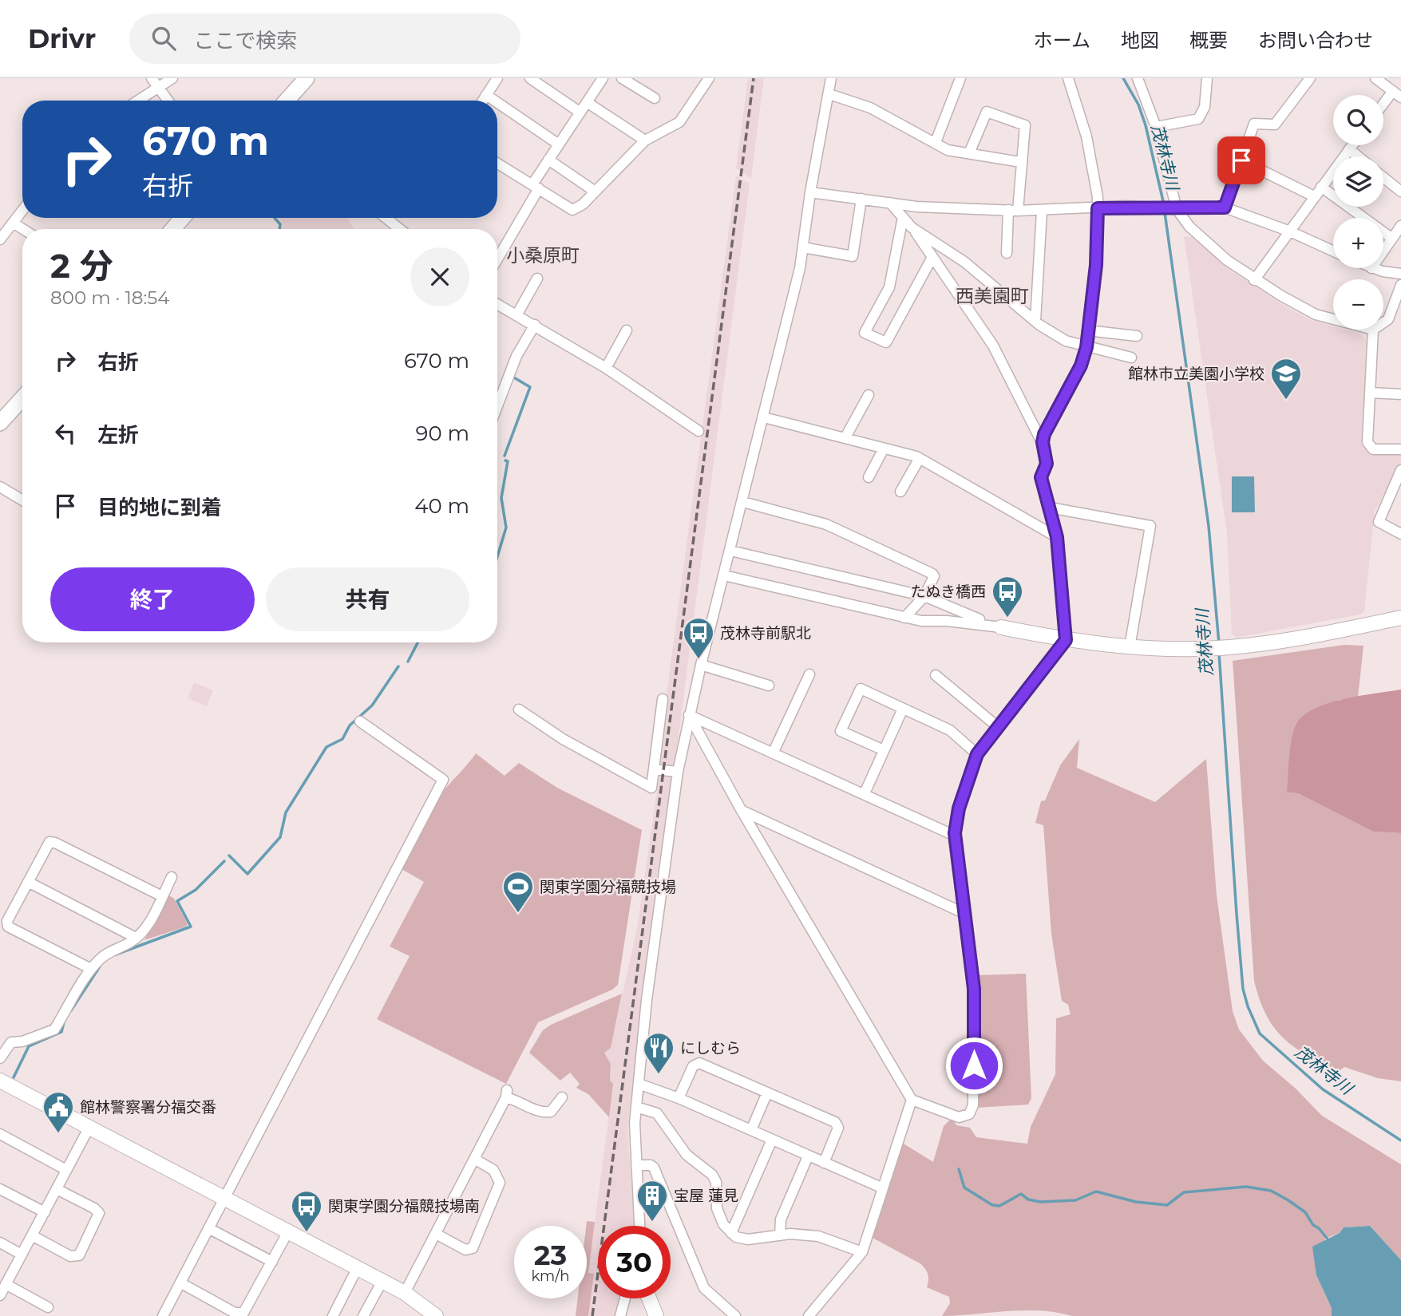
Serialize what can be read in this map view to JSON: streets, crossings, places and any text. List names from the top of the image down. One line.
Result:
{"districts":["小桑原町","西美園町"],"water":["茂林寺川"],"places":{"school or university":["館林市立美園小学校"],"bus stop":["たぬき橋西","茂林寺前駅北","関東学園分福競技場南"],"sports":["関東学園分福競技場"],"restaurant":["にしむら"],"public building":["館林警察署分福交番"],"building":["宝屋 蓮見"]},"page":{"header":"Drivr","search":"ここで検索","nav":["ホーム","地図","概要","お問い合わせ"],"map_buttons":["+","−"],"turn":["670 m","右折"],"heading":["2 分","800 m · 18:54"],"list":[{"name":"右折","value":"670 m"},{"name":"左折","value":"90 m"},{"name":"目的地に到着","value":"40 m"}],"buttons":["終了","共有"],"speed":"23 km/h","limit":"30"}}
